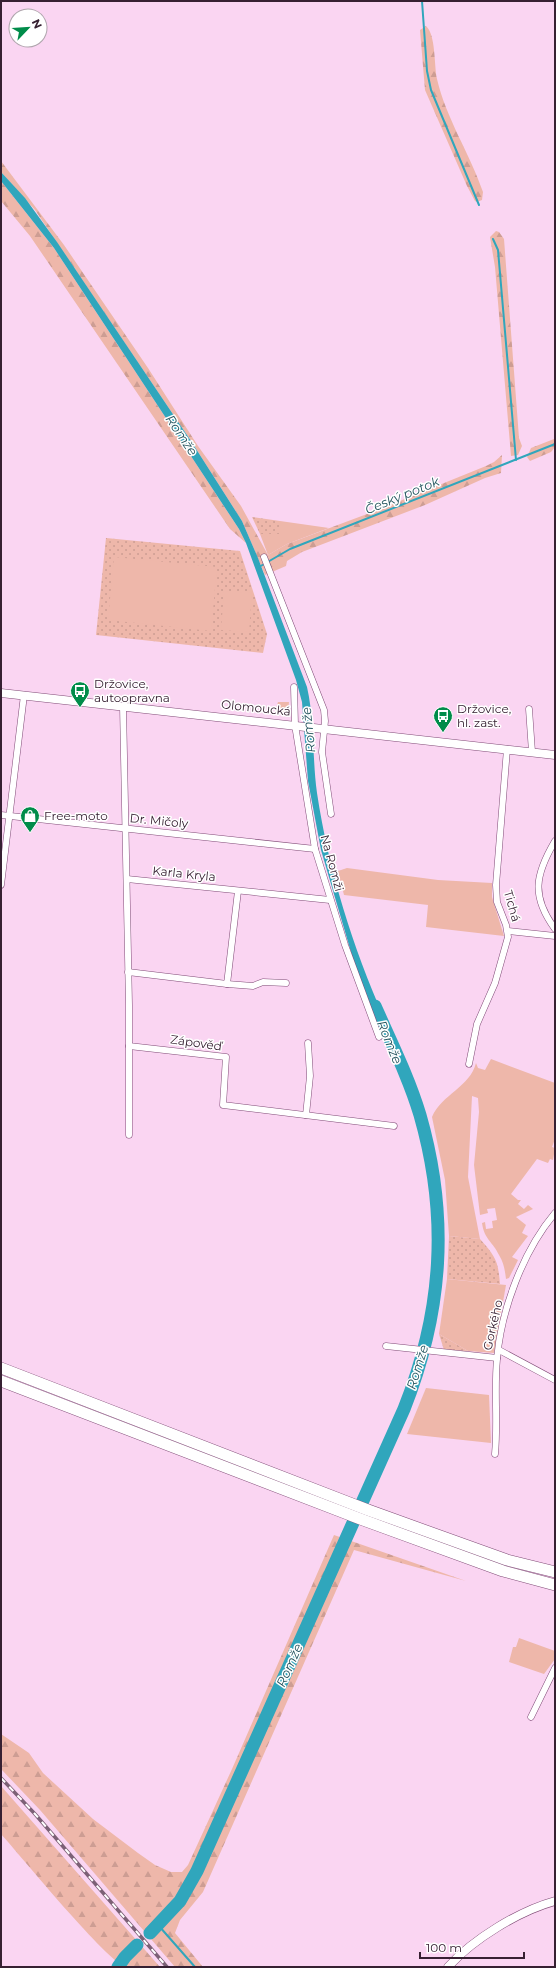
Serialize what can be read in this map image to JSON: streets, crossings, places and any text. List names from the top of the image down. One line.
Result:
{"streets":{"street":["Olomoucká","Dr. Mičoly","Na Romži","Karla Kryla","Tichá","Zápověď","Gorkého"]},"crossings":[["Olomoucká","Na Romži"],["Olomoucká","Tichá"],["Dr. Mičoly","Na Romži"],["Na Romži","Karla Kryla"]],"water":["Romže","Český potok"],"places":{"bus stop":["Držovice, autoopravna","Držovice, hl. zast."],"shop":["Free-moto"]},"scale_bar":"100 m","north":"top right"}
